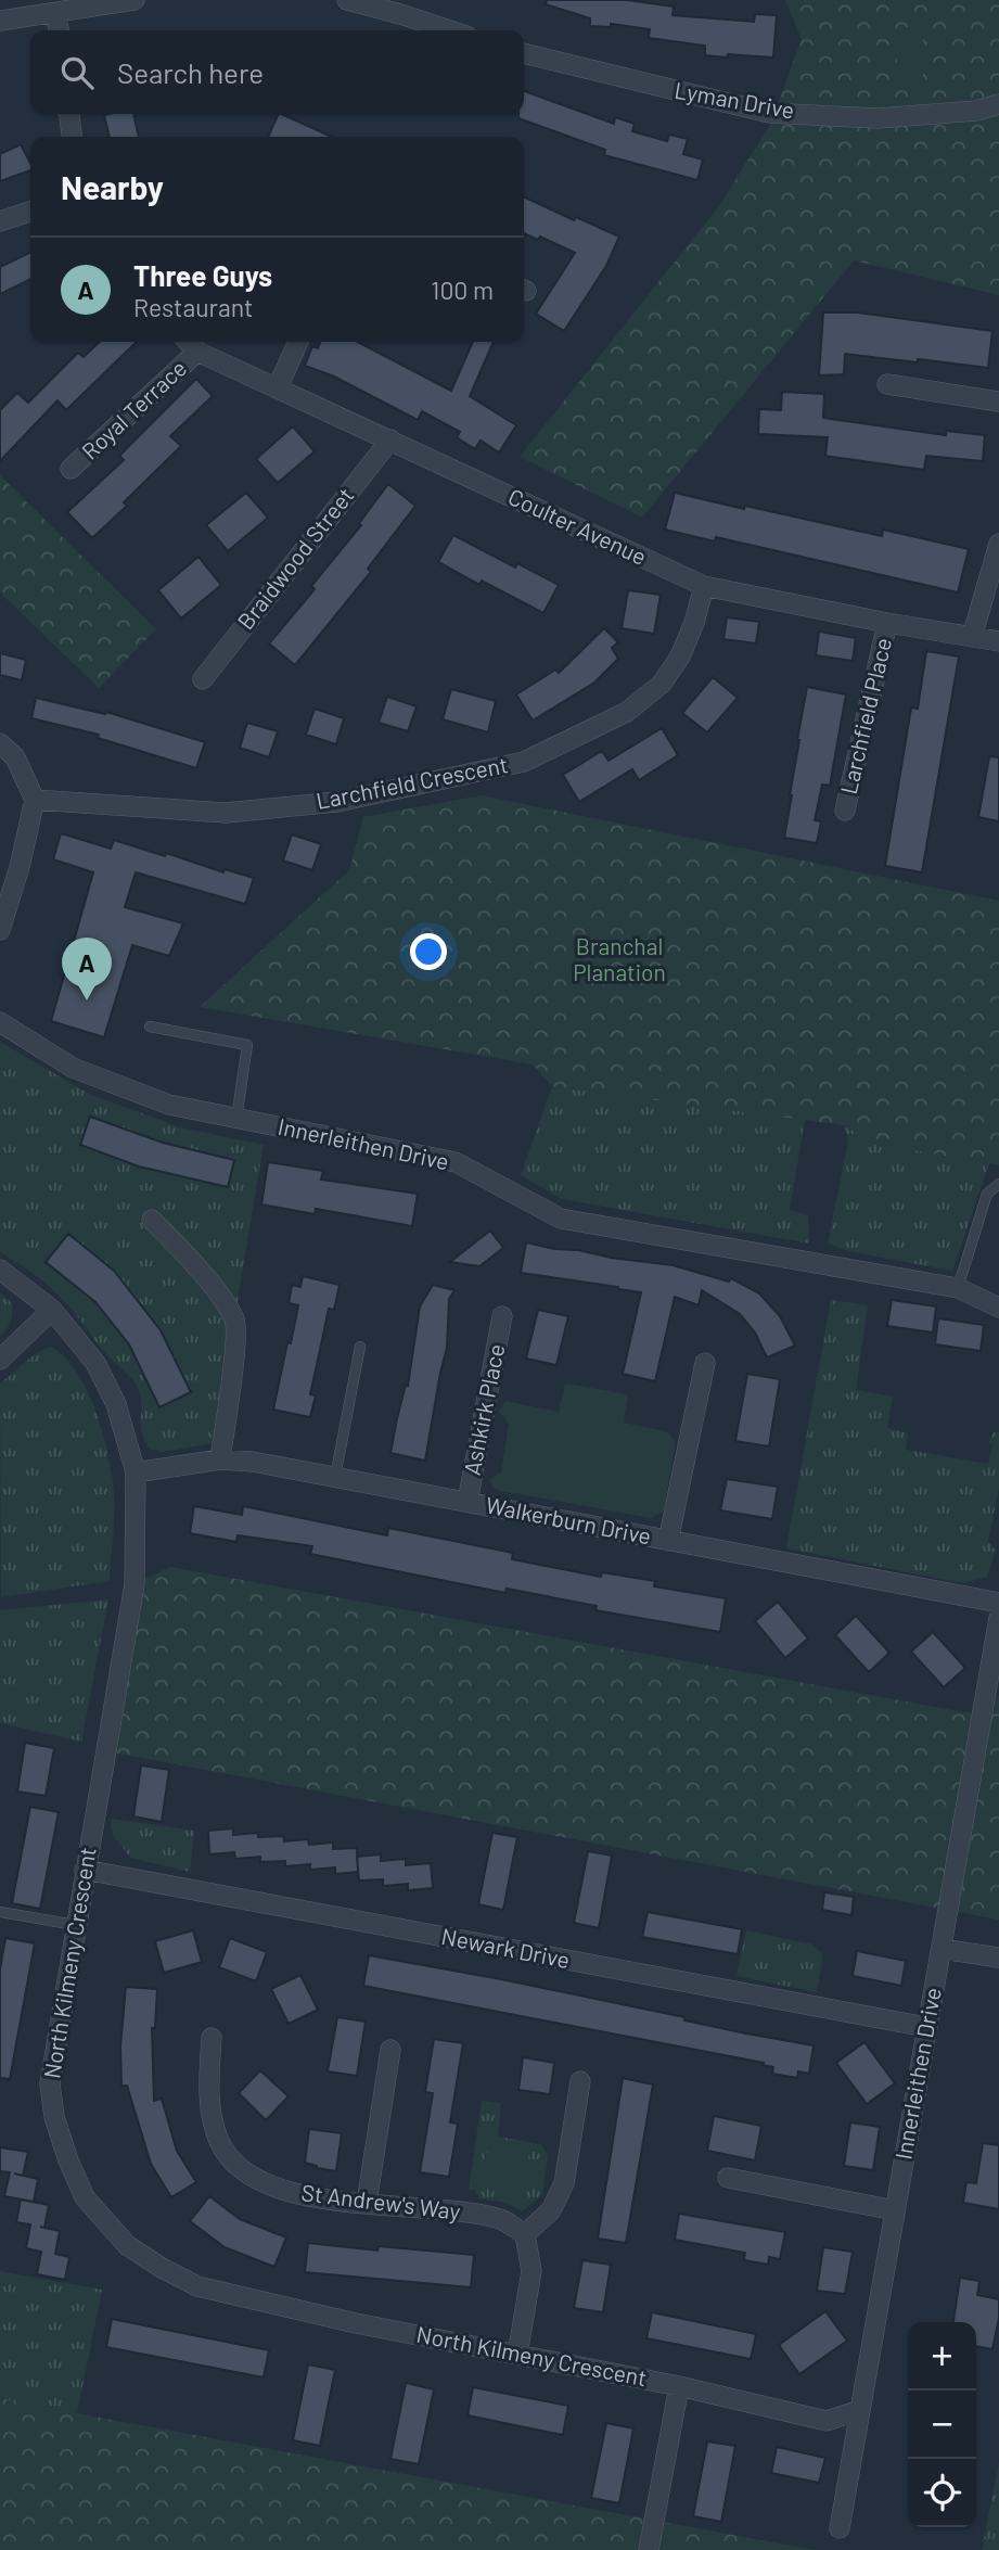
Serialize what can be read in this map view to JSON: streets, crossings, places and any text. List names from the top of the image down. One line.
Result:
{"streets":{"street":["Lyman Drive","Royal Terrace","Coulter Avenue","Braidwood Street","Larchfield Place","Larchfield Crescent","Innerleithen Drive","Ashkirk Place","Walkerburn Drive","Newark Drive","North Kilmeny Crescent","St Andrew's Way"]},"crossings":[["Royal Terrace","Coulter Avenue"],["Coulter Avenue","Braidwood Street"],["Coulter Avenue","Larchfield Place"],["Coulter Avenue","Larchfield Crescent"],["Innerleithen Drive","Newark Drive"],["Innerleithen Drive","North Kilmeny Crescent"],["Ashkirk Place","Walkerburn Drive"],["Walkerburn Drive","North Kilmeny Crescent"],["Newark Drive","North Kilmeny Crescent"]],"parks":["Branchal Planation"],"page":{"search":"Search here","heading":"Nearby","list":[{"mark":"A","name":"Three Guys","note":"Restaurant","value":"100 m"}],"pins":"A","map_buttons":["+","−"]}}
